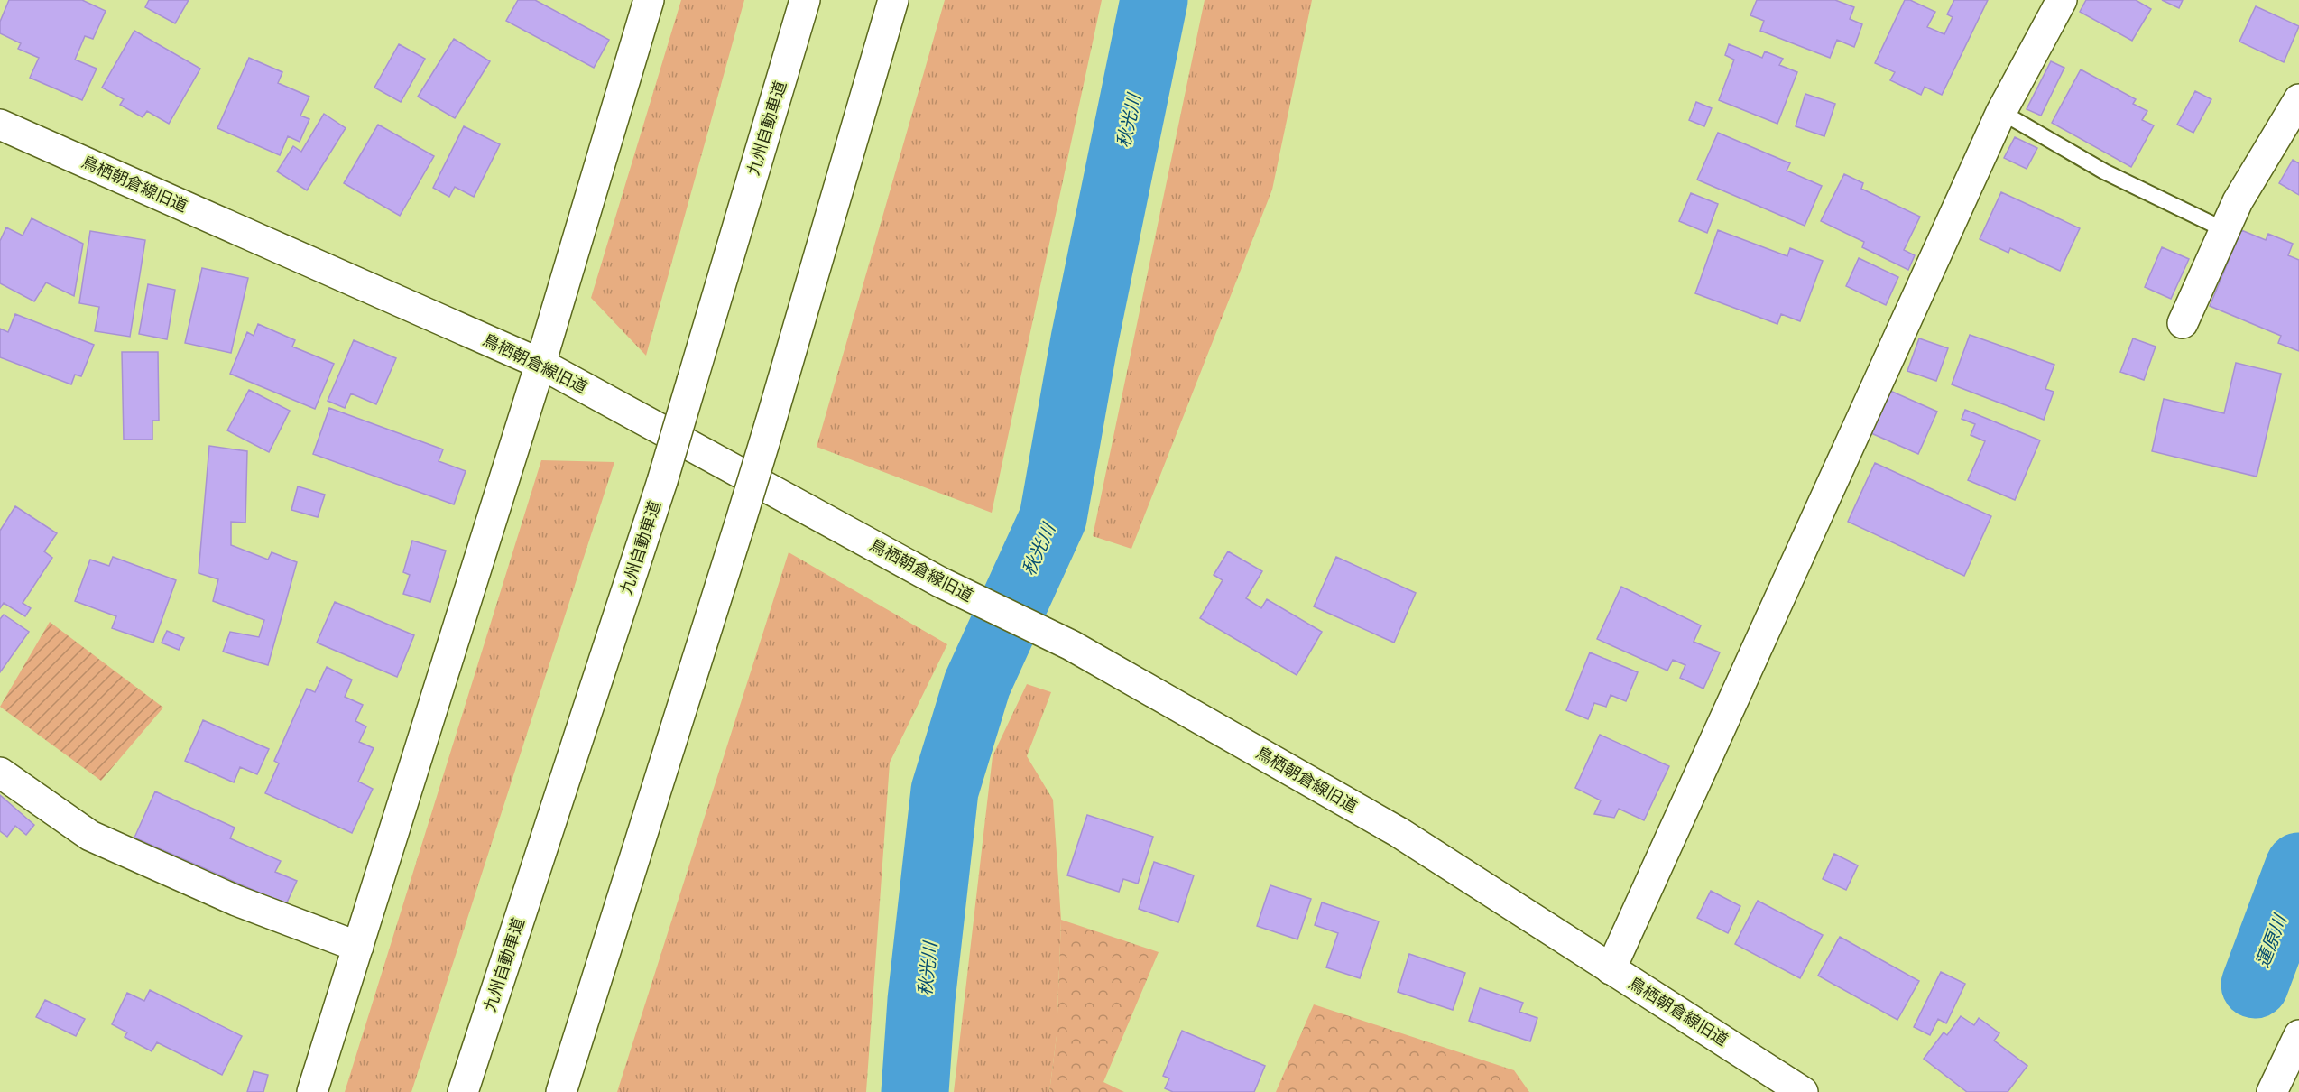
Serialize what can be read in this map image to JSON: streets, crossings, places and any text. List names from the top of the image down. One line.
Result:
{"streets":{"main road":["九州自動車道","鳥栖朝倉線旧道"]},"water":["秋光川","蓮原川"]}
